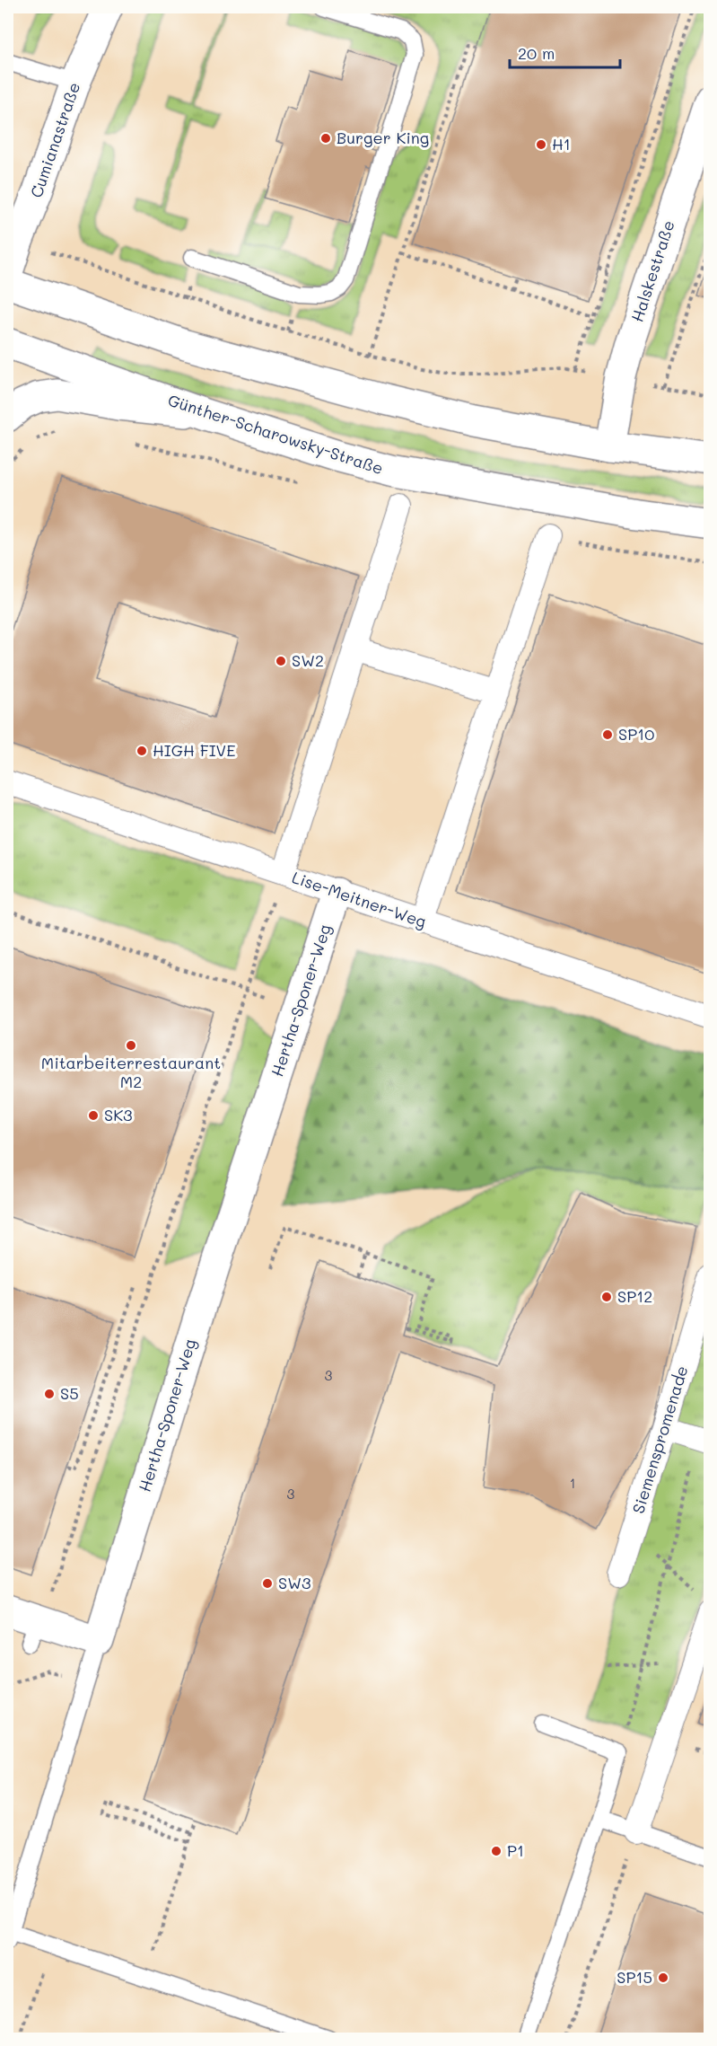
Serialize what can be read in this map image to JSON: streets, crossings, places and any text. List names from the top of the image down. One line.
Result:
{"streets":{"street":["Cumianastraße","Halskestraße","Günther-Scharowsky-Straße","Lise-Meitner-Weg","Hertha-Sponer-Weg","Siemenspromenade"]},"crossings":[["Lise-Meitner-Weg","Hertha-Sponer-Weg"]],"places":["Burger King","H1","SW2","SP10","HIGH FIVE","Mitarbeiterrestaurant M2","SK3","SP12","S5","SW3","P1","SP15"],"house_numbers":["3","1","3"],"scale_bar":"20 m"}
